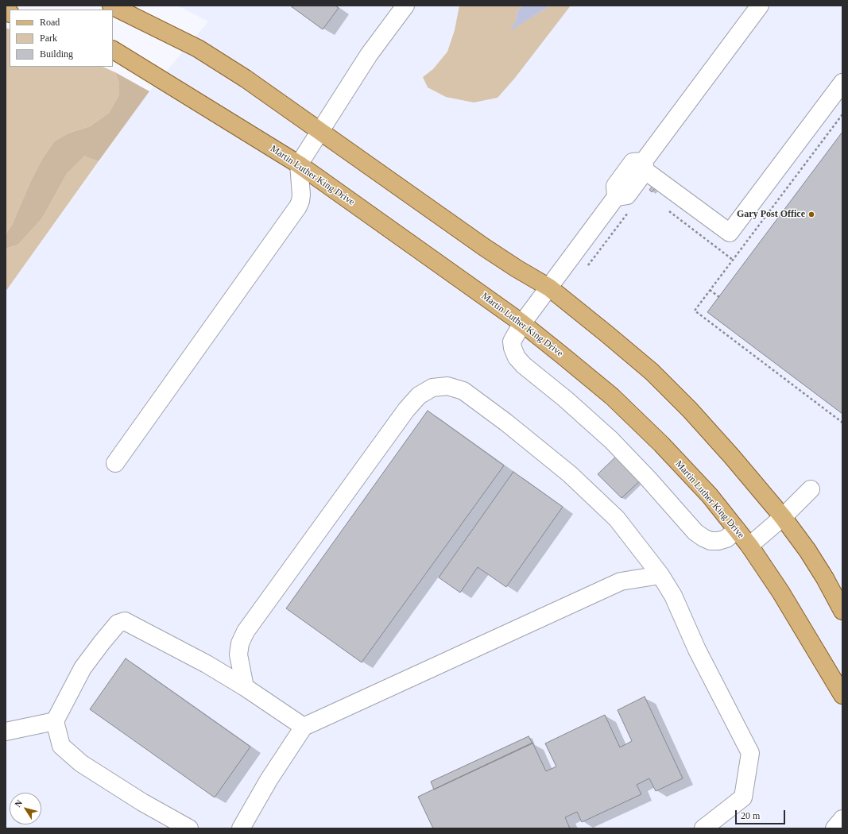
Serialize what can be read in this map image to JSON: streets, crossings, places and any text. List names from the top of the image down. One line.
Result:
{"streets":{"main road":["Martin Luther King Drive"]},"places":["Gary Post Office"],"legend":["Road","Park","Building"],"scale_bar":"20 m","north":"top left"}
